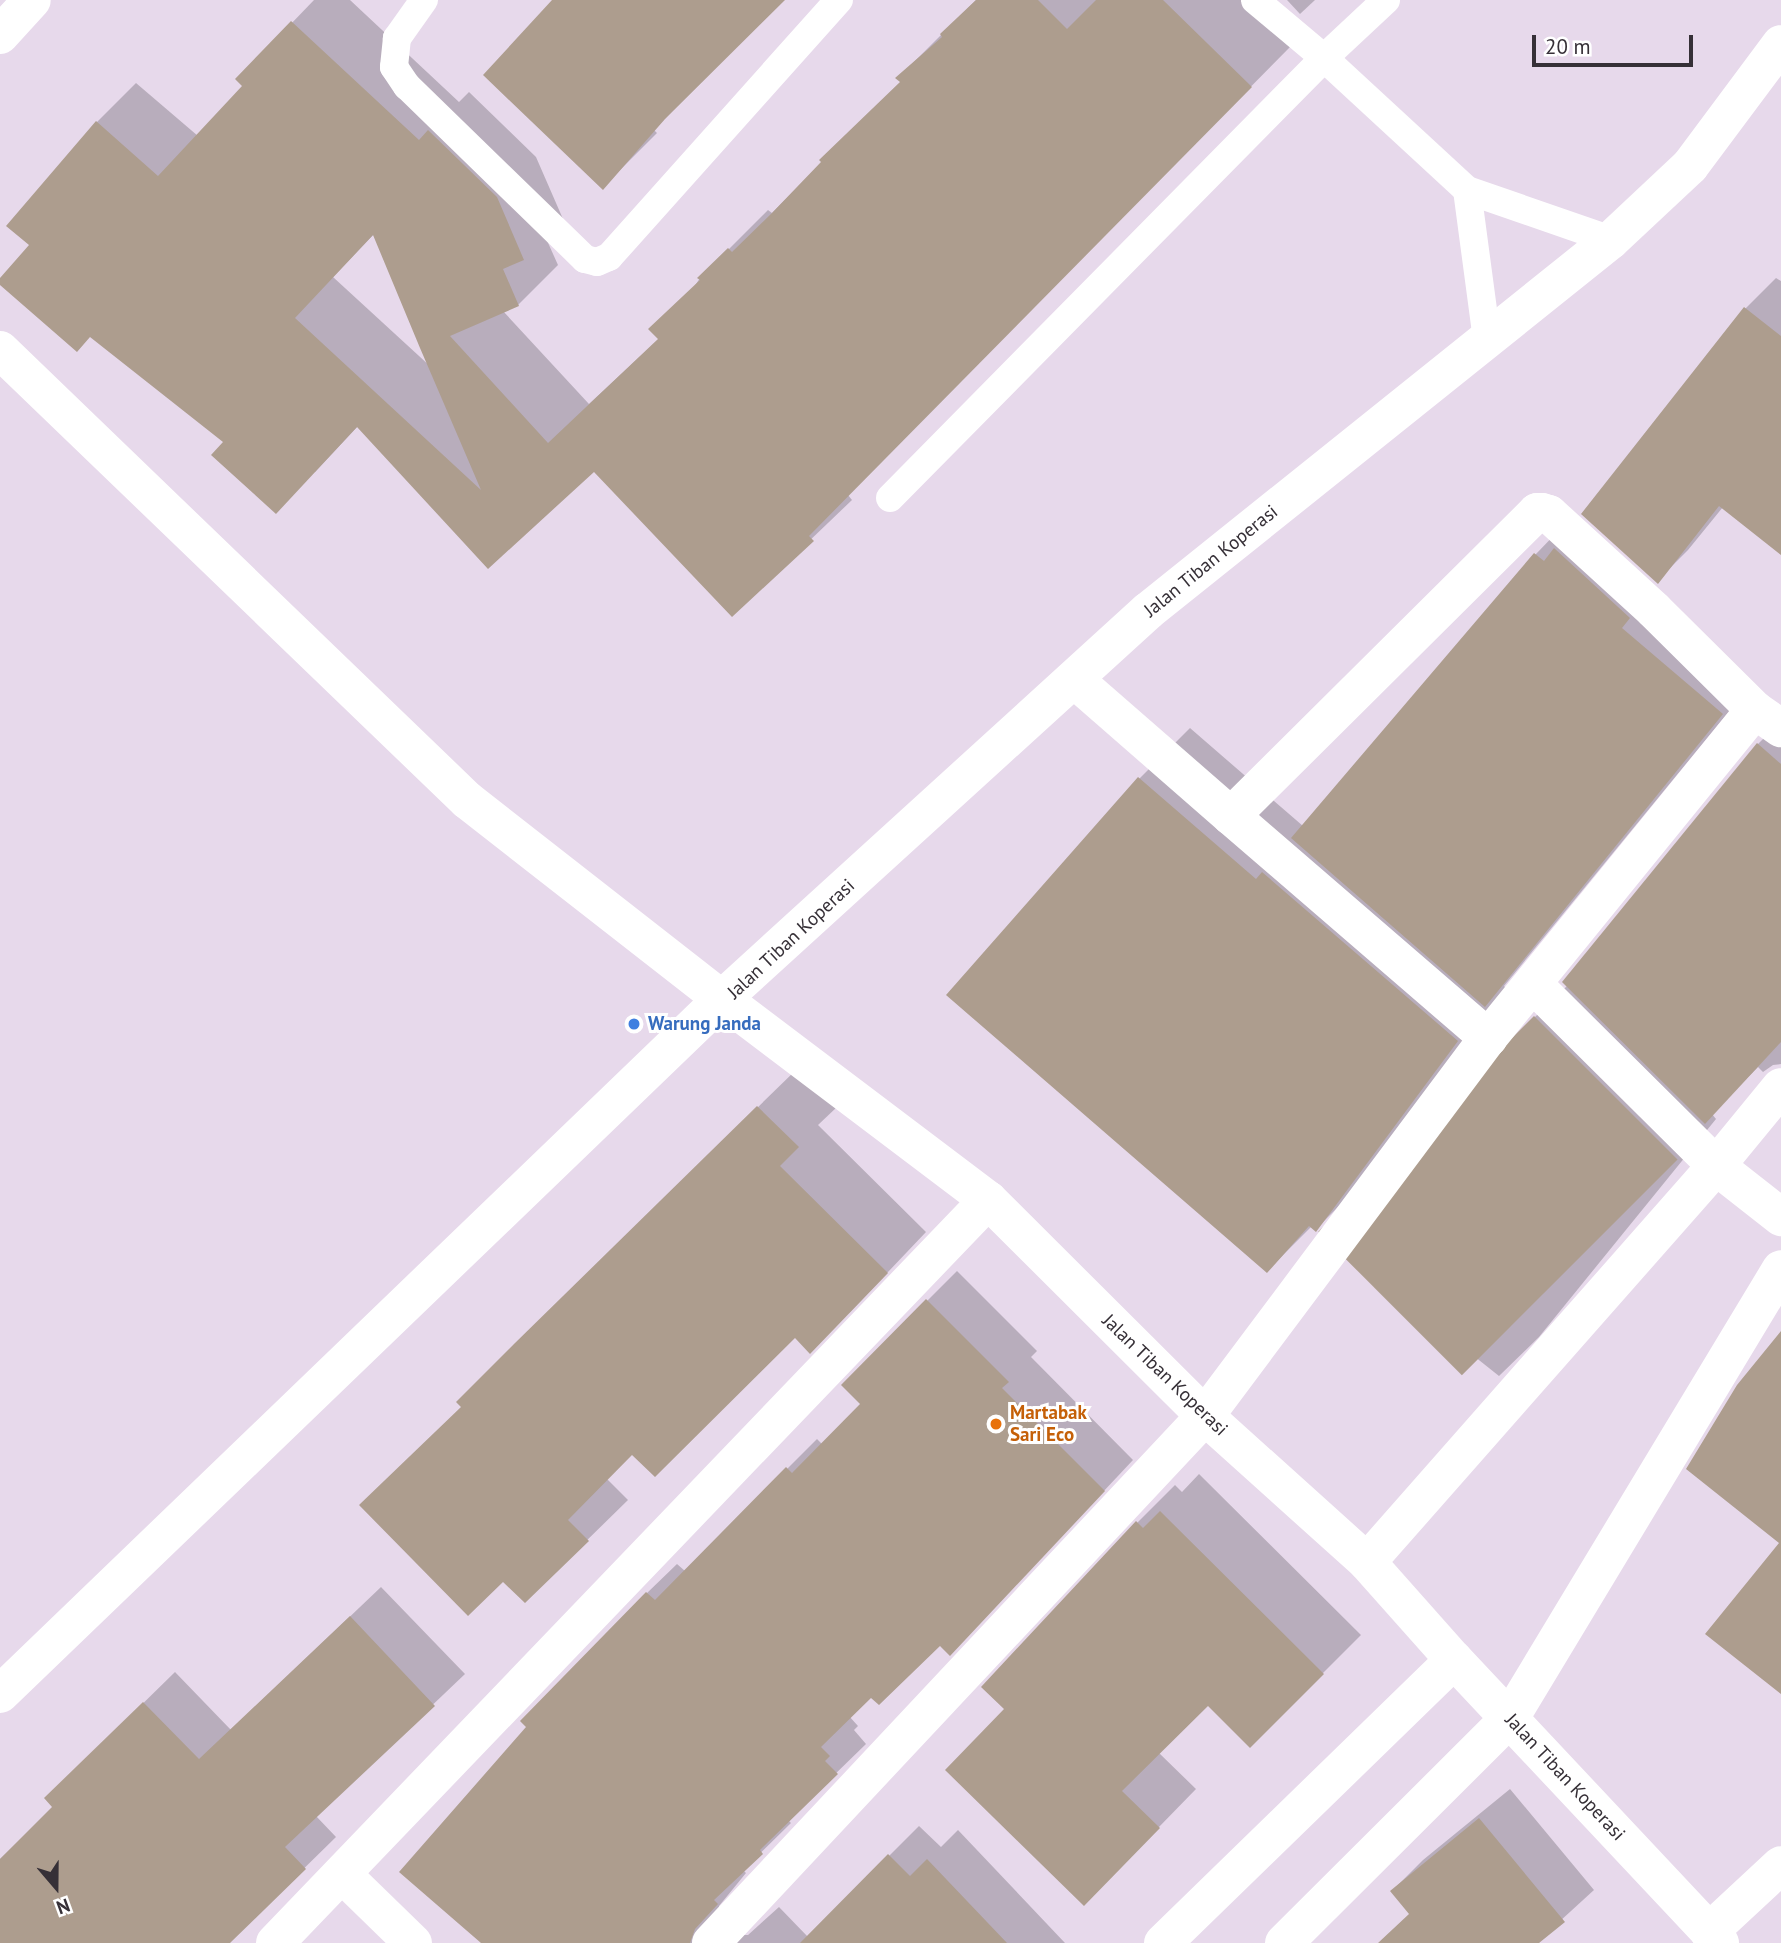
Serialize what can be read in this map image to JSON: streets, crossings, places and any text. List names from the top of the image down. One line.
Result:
{"streets":{"street":["Jalan Tiban Koperasi"]},"places":["Warung Janda","Martabak Sari Eco"],"scale_bar":"20 m","north":"bottom"}
